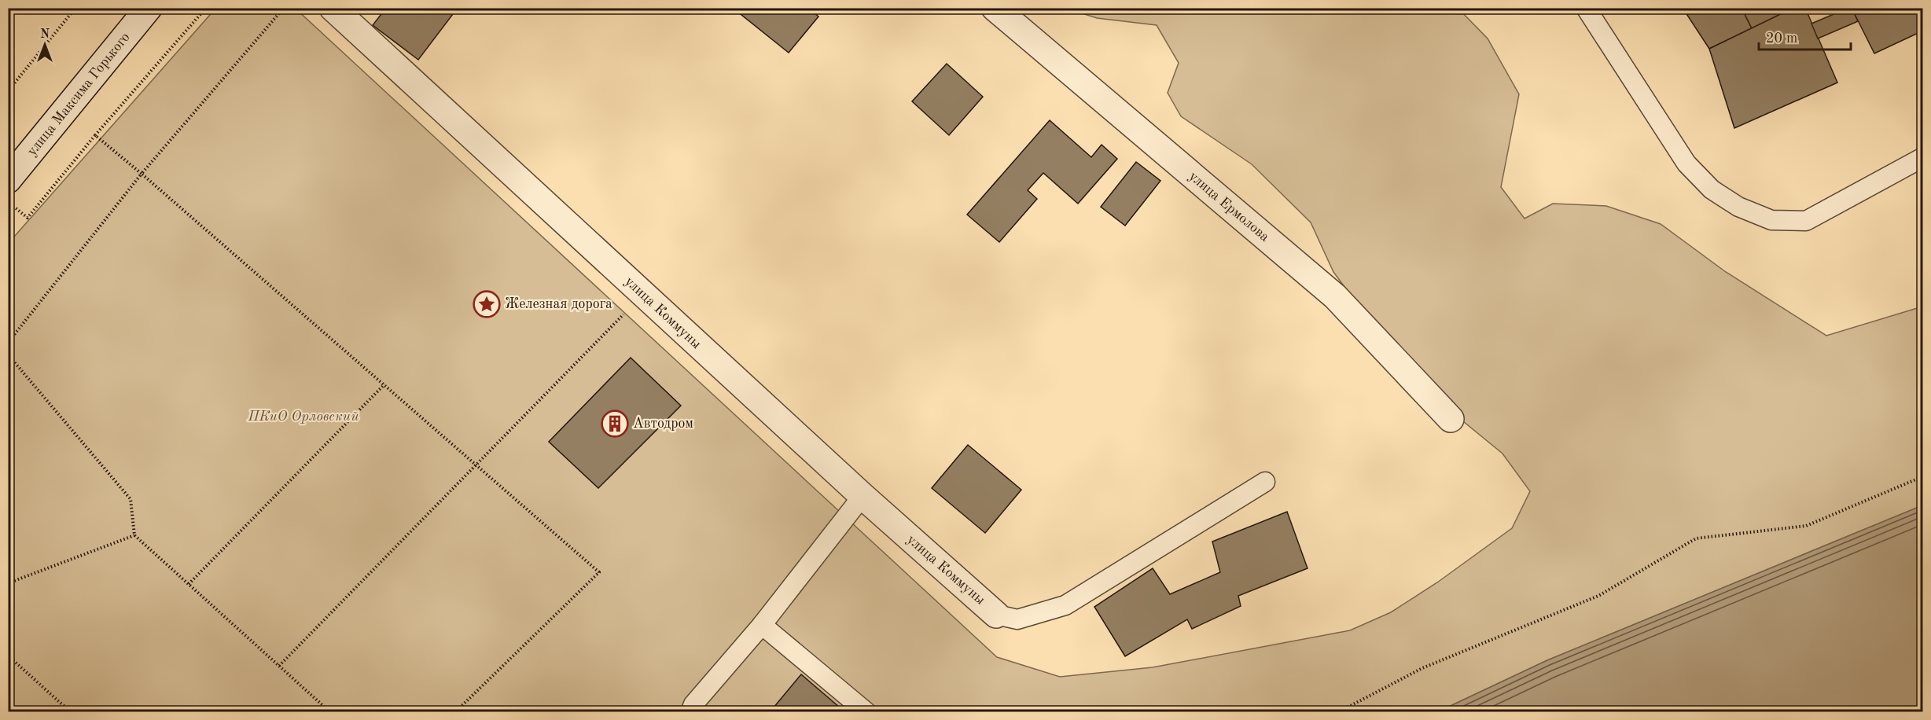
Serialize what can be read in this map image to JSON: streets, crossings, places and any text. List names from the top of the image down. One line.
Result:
{"streets":{"street":["улица Максима Горького","улица Ермолова","улица Коммуны"]},"parks":["ПКиО Орловский"],"places":{"place":["Железная дорога"],"building":["Автодром"]},"scale_bar":"20 m","north":"top"}
